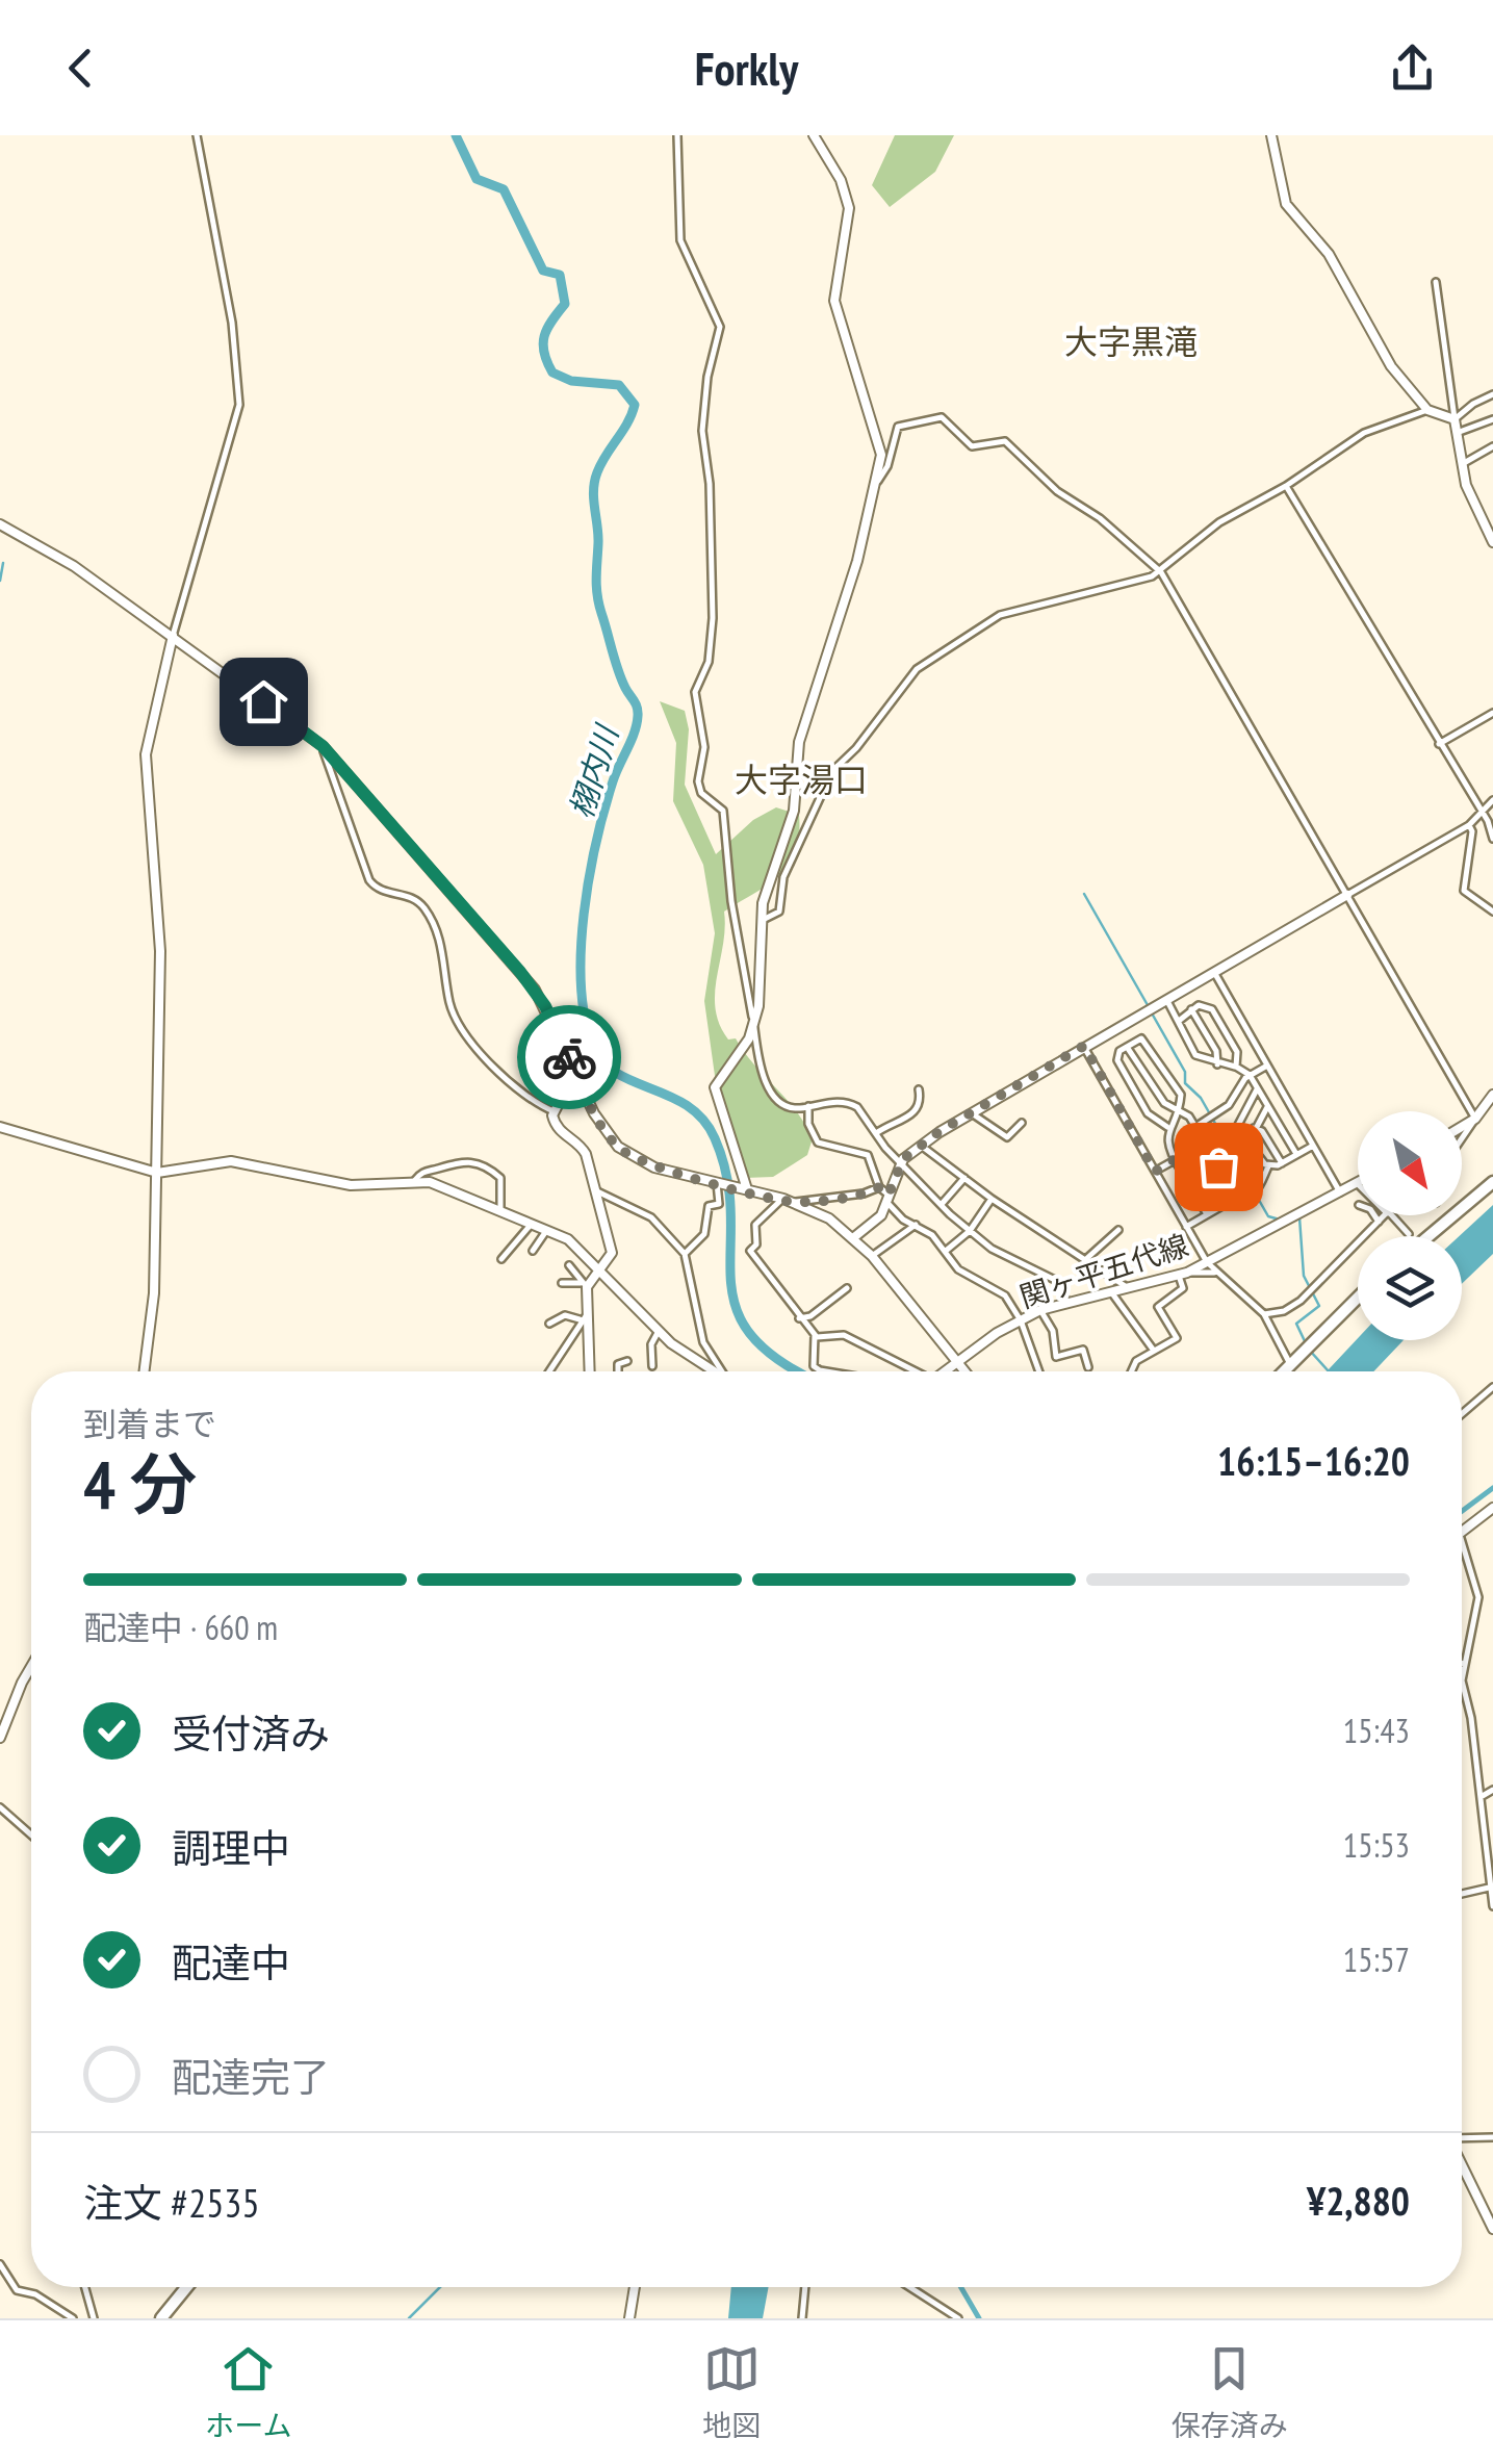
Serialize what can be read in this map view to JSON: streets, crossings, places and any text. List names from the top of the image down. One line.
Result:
{"streets":{"street":["関ヶ平五代線"]},"districts":["大字黒滝","大字湯口"],"water":["栩内川"],"north":"bottom right","page":{"header":"Forkly","heading":["4 分","到着まで","16:15–16:20"],"panel":["注文 #2535","¥2,880"],"bar":"配達中 · 660 m","list":[["受付済み","15:43"],["調理中","15:53"],["配達中","15:57"],"配達完了"],"tabs":["ホーム","地図","保存済み"]}}
